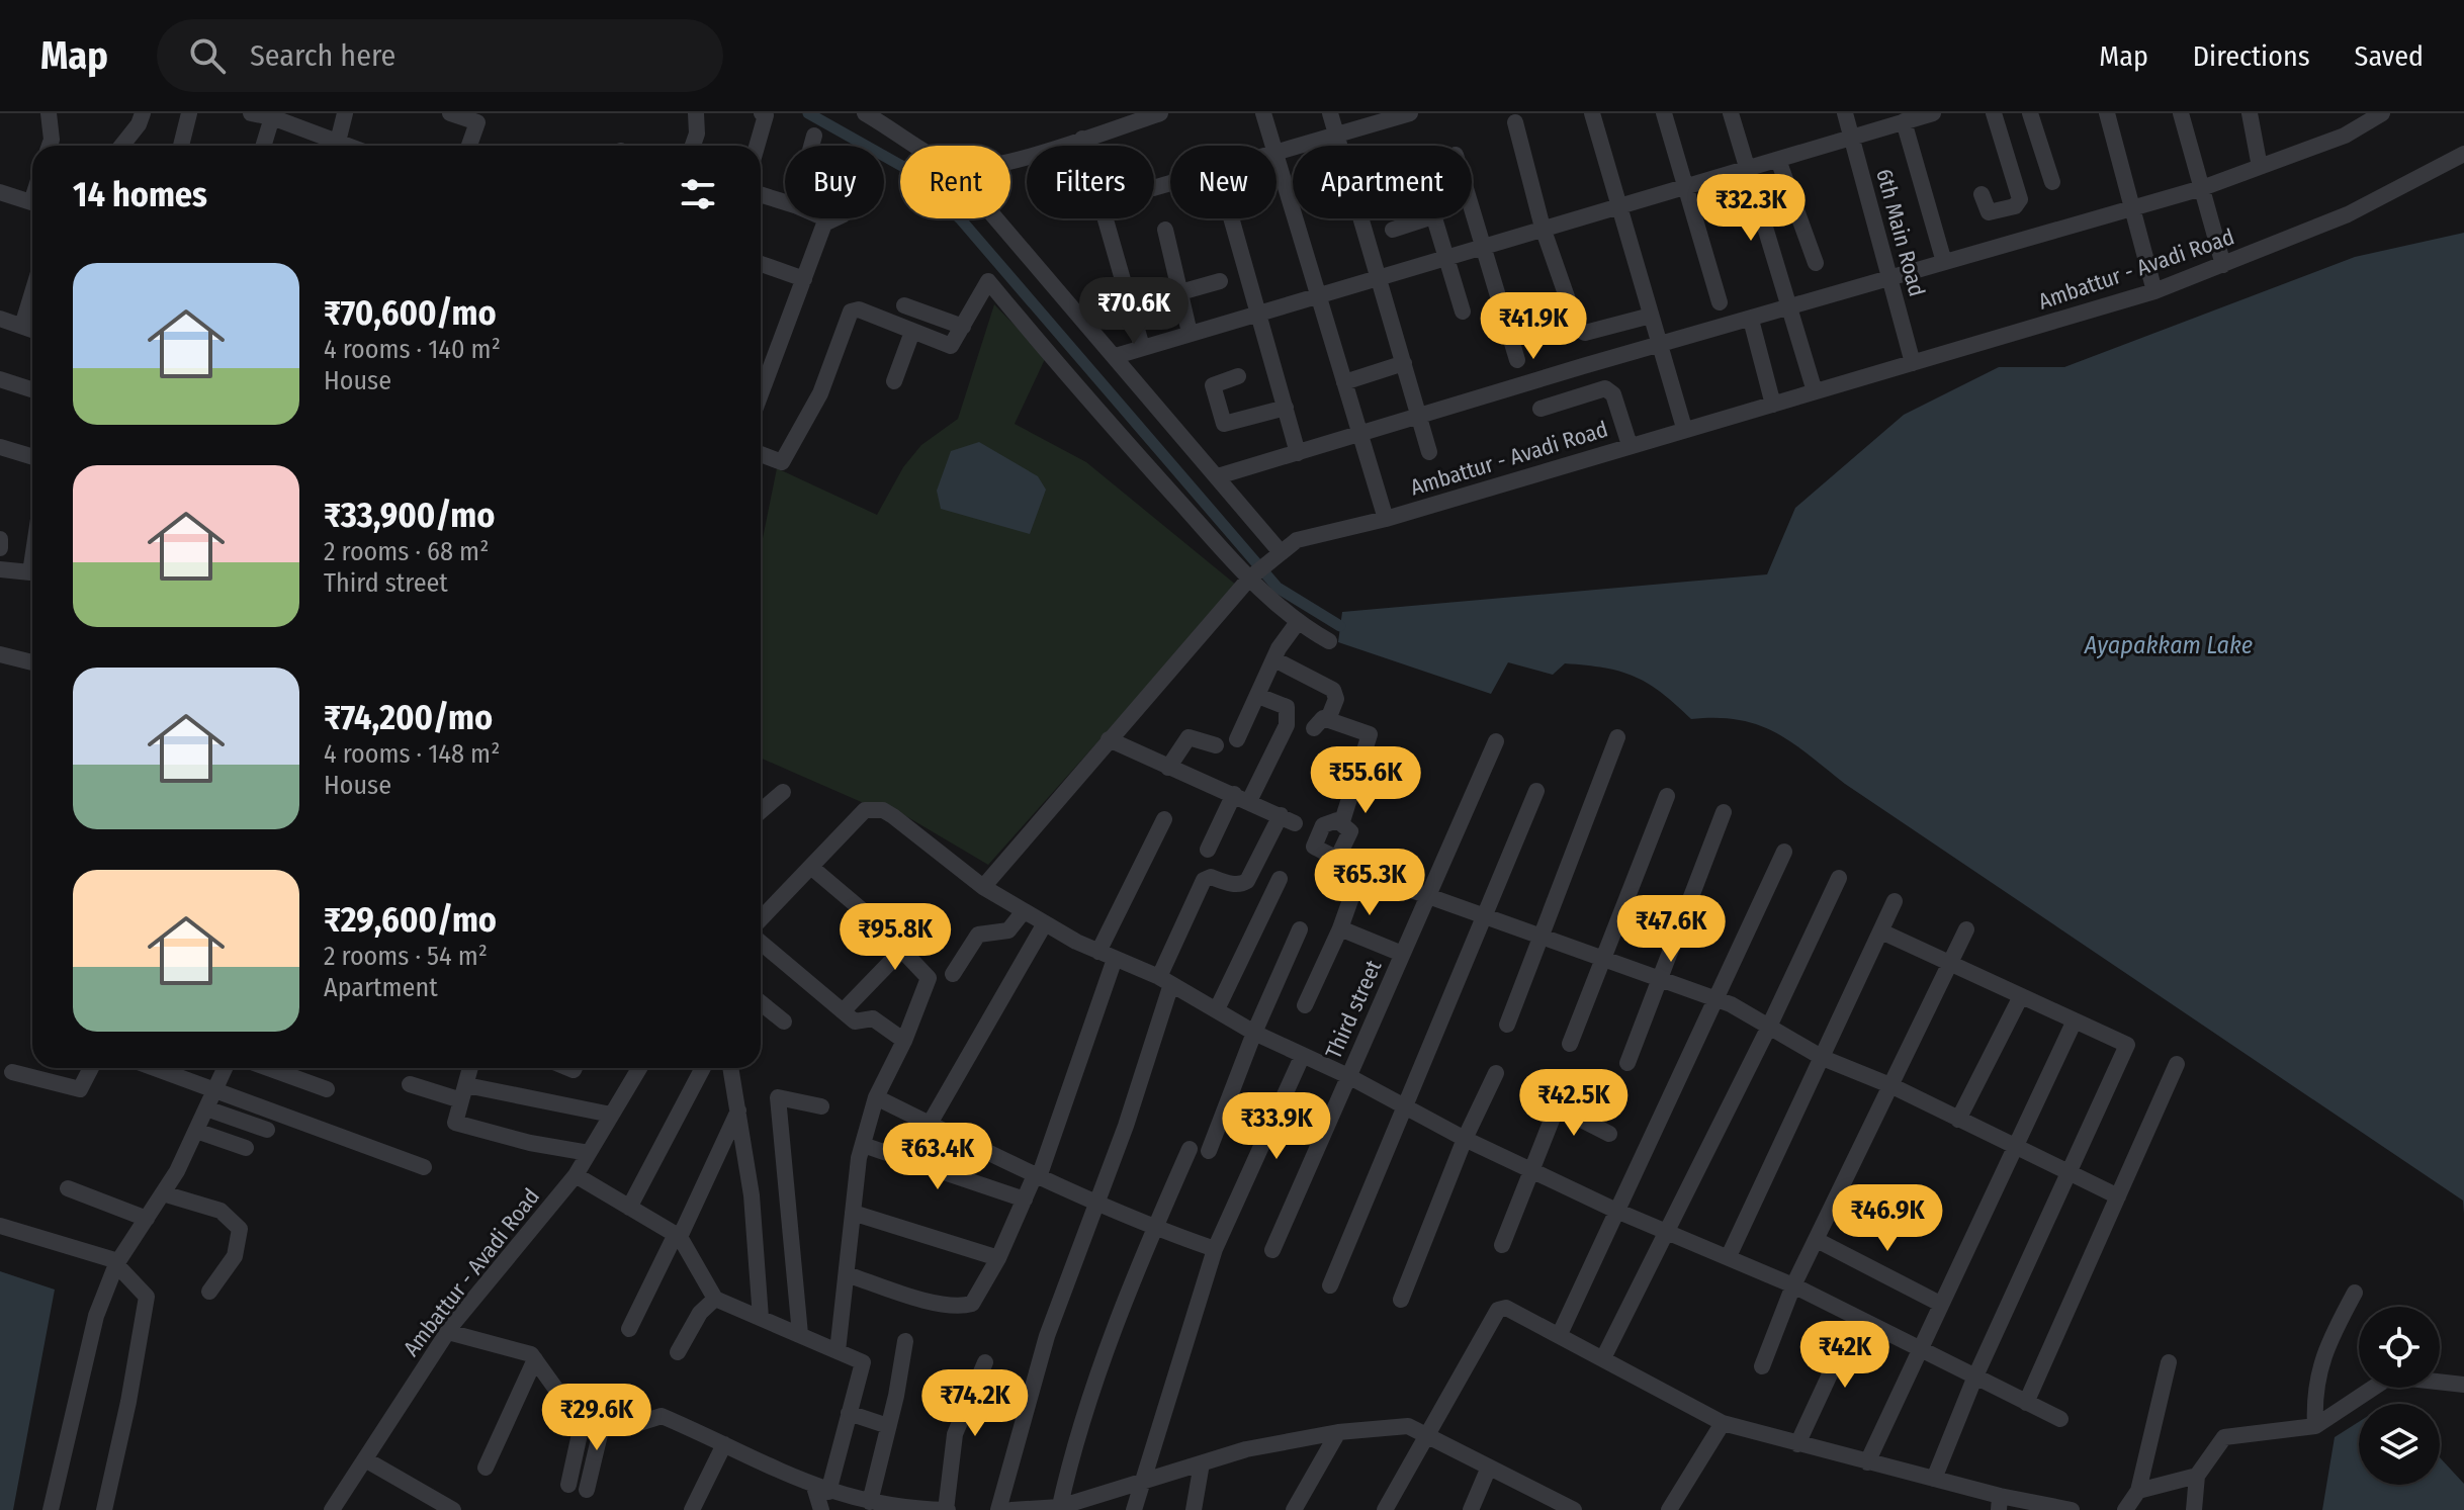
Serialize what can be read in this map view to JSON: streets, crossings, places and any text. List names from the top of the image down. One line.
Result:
{"streets":{"street":["6th Main Road","Ambattur - Avadi Road","Third street"]},"crossings":[["6th Main Road","Ambattur - Avadi Road"]],"water":["Ayapakkam Lake"],"page":{"header":"Map","search":"Search here","nav":["Map","Directions","Saved"],"chip":["Buy","Rent","Filters","New","Apartment"],"heading":"14 homes","price":["₹32.3K","₹70.6K","₹41.9K","₹55.6K","₹65.3K","₹47.6K","₹95.8K","₹42.5K","₹33.9K","₹63.4K","₹46.9K","₹42K","₹74.2K","₹29.6K"],"list":[{"name":"₹70,600/mo","note":"4 rooms · 140 m² · House"},{"name":"₹33,900/mo","note":"2 rooms · 68 m² · Third street"},{"name":"₹74,200/mo","note":"4 rooms · 148 m² · House"},{"name":"₹29,600/mo","note":"2 rooms · 54 m² · Apartment"}]}}
